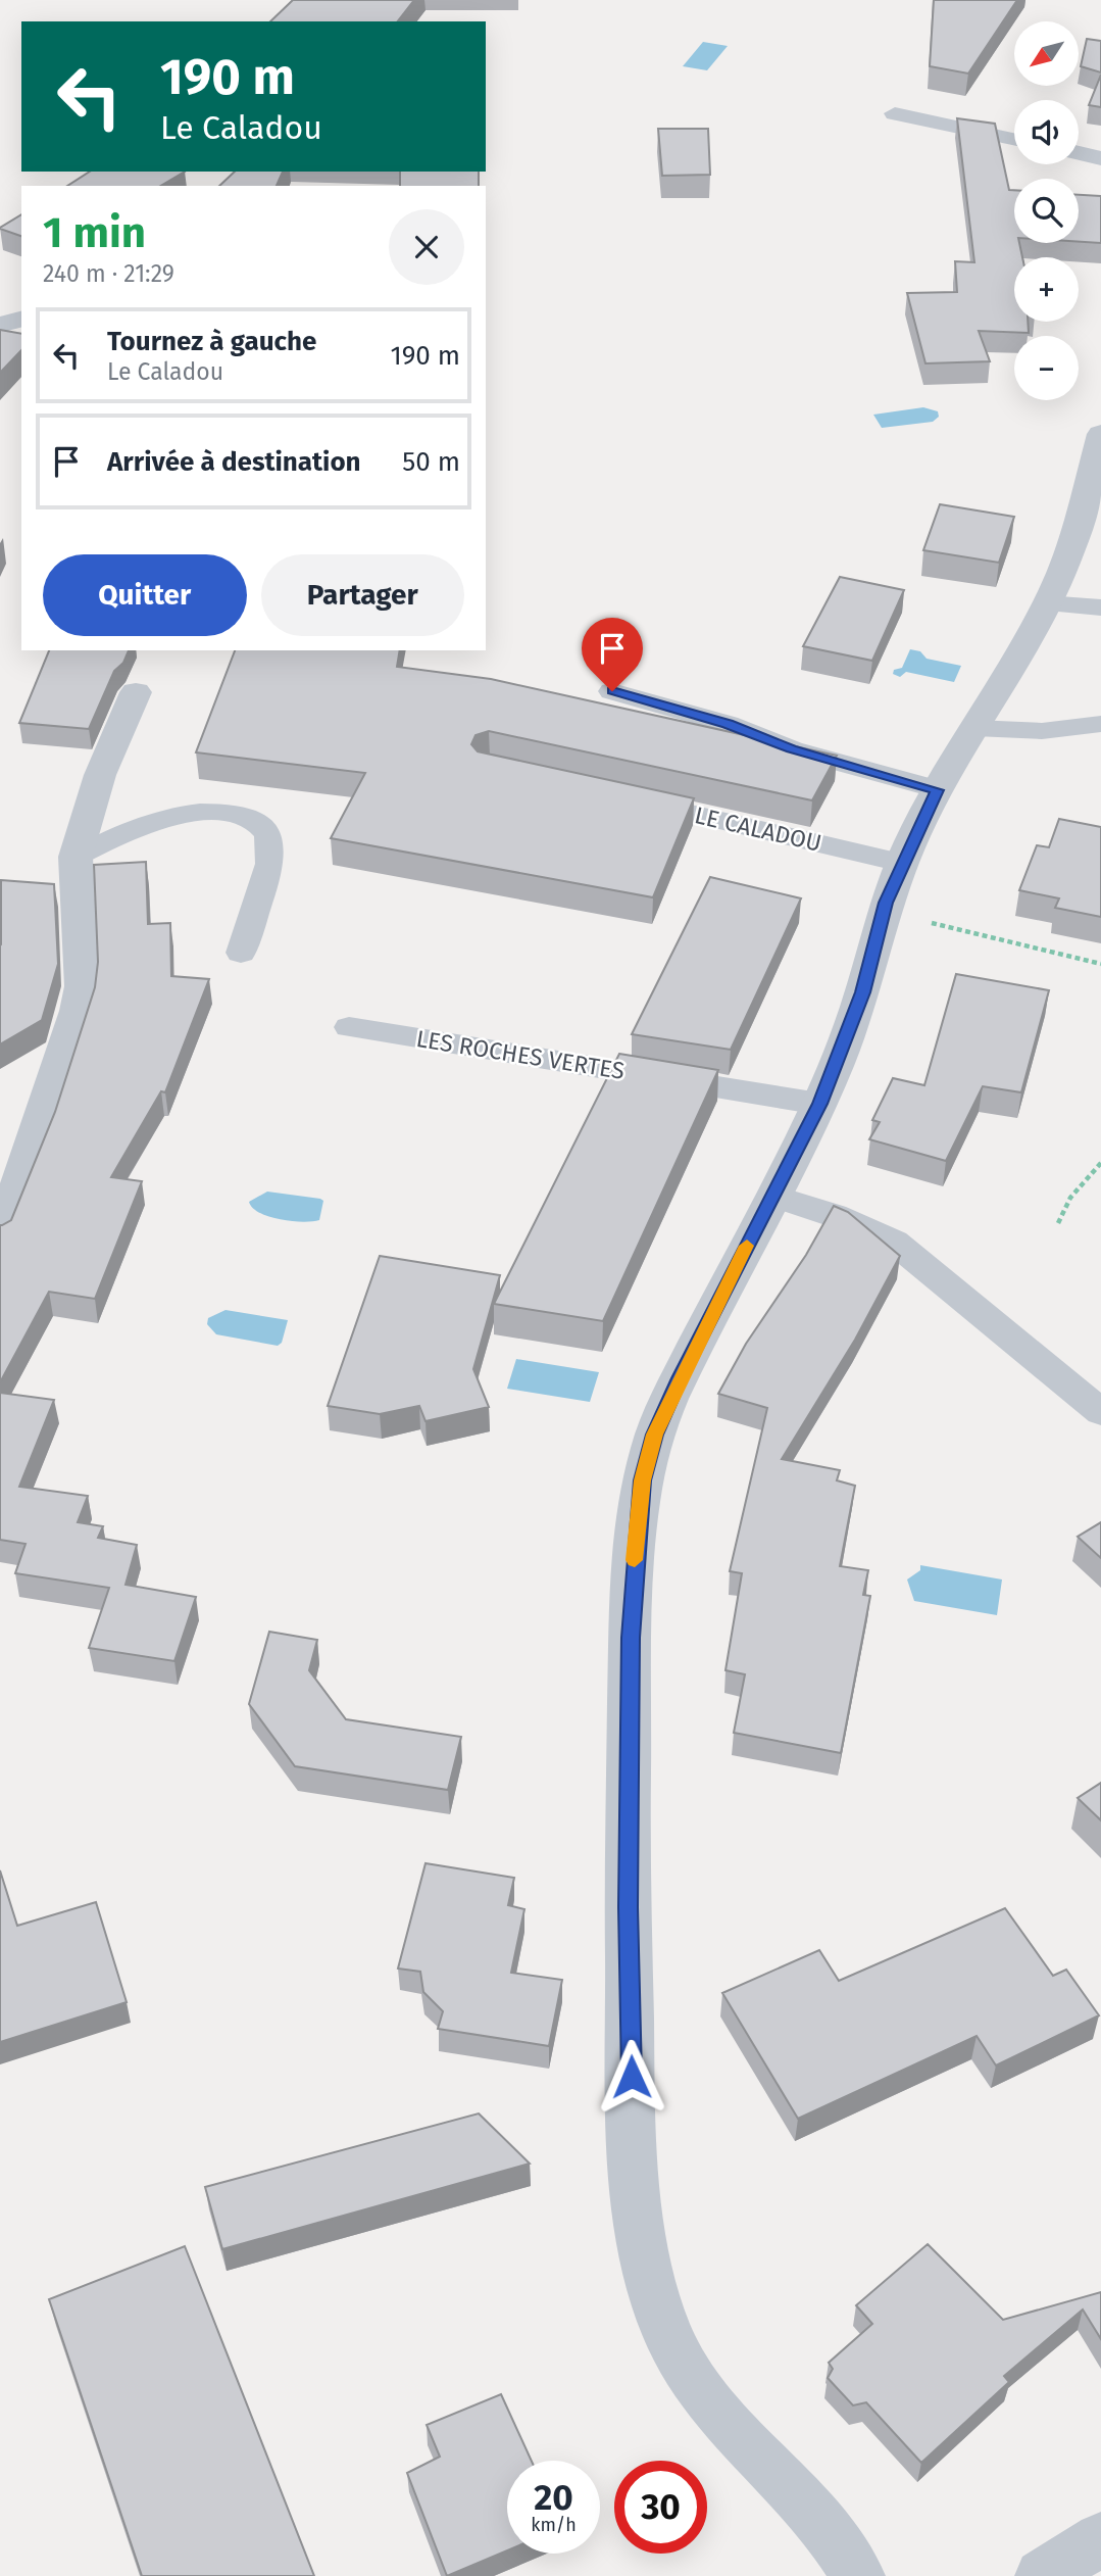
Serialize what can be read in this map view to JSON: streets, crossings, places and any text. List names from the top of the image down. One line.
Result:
{"streets":{"lane":["LE CALADOU","LES ROCHES VERTES"]},"north":"bottom left","page":{"map_buttons":["+","−"],"turn":["190 m","Le Caladou"],"heading":["1 min","240 m · 21:29"],"list":[{"name":"Tournez à gauche","note":"Le Caladou","value":"190 m"},{"name":"Arrivée à destination","value":"50 m"}],"buttons":["Quitter","Partager"],"speed":"20 km/h","limit":"30"}}
